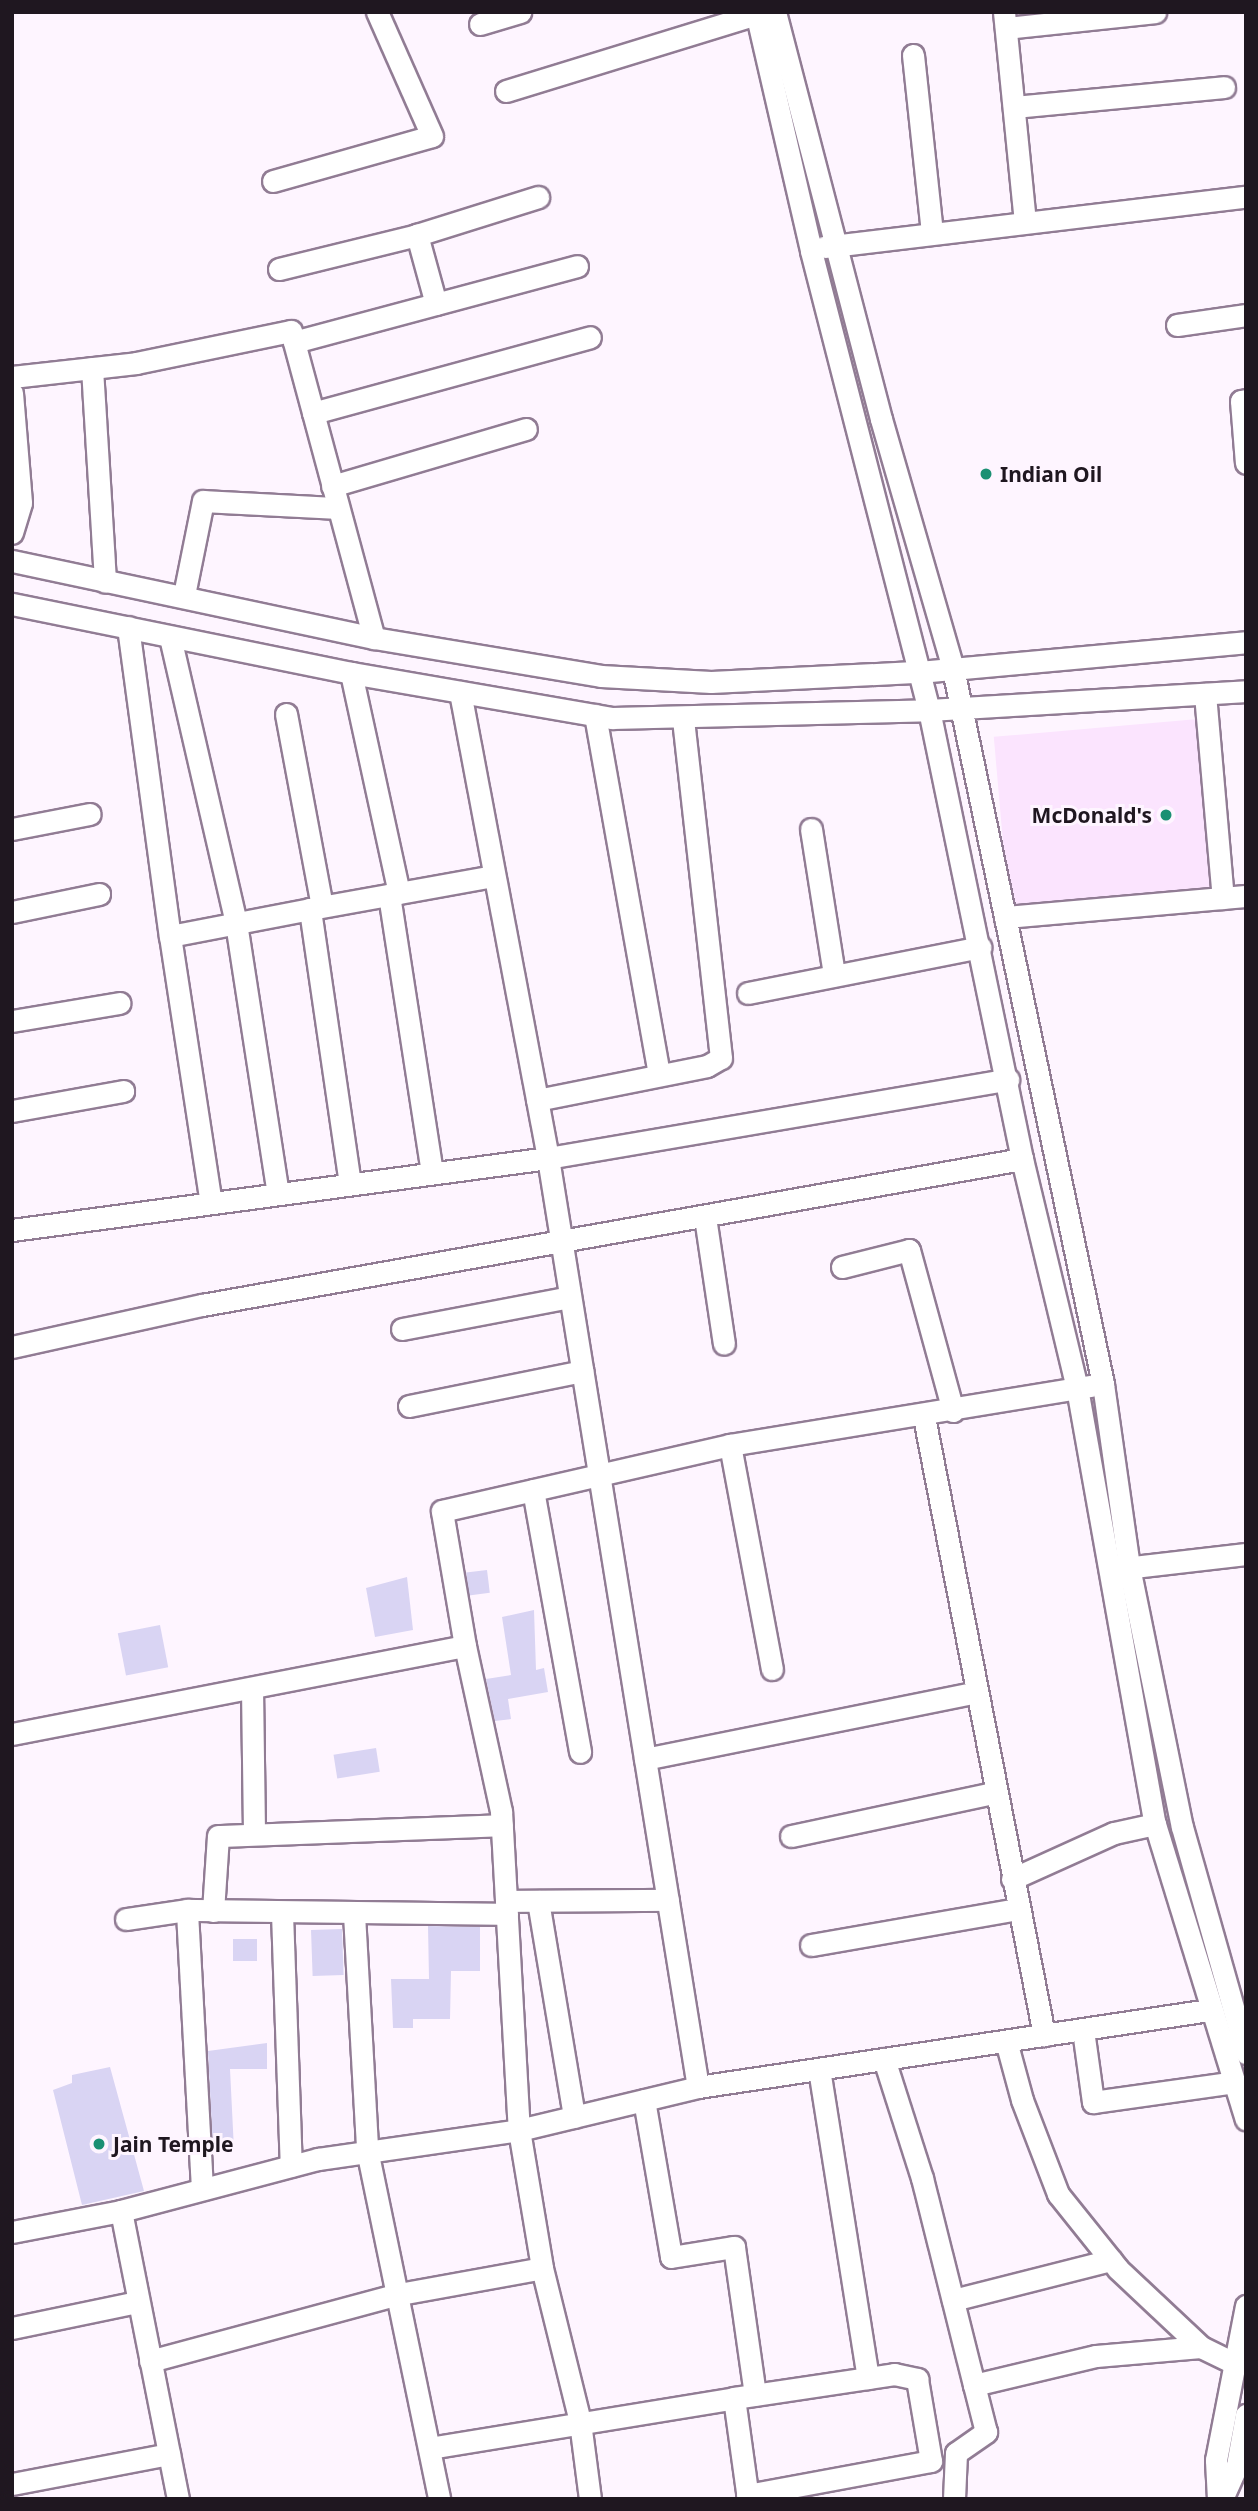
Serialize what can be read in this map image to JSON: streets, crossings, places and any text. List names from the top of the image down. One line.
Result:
{"places":["Indian Oil","McDonald's","Jain Temple"]}
